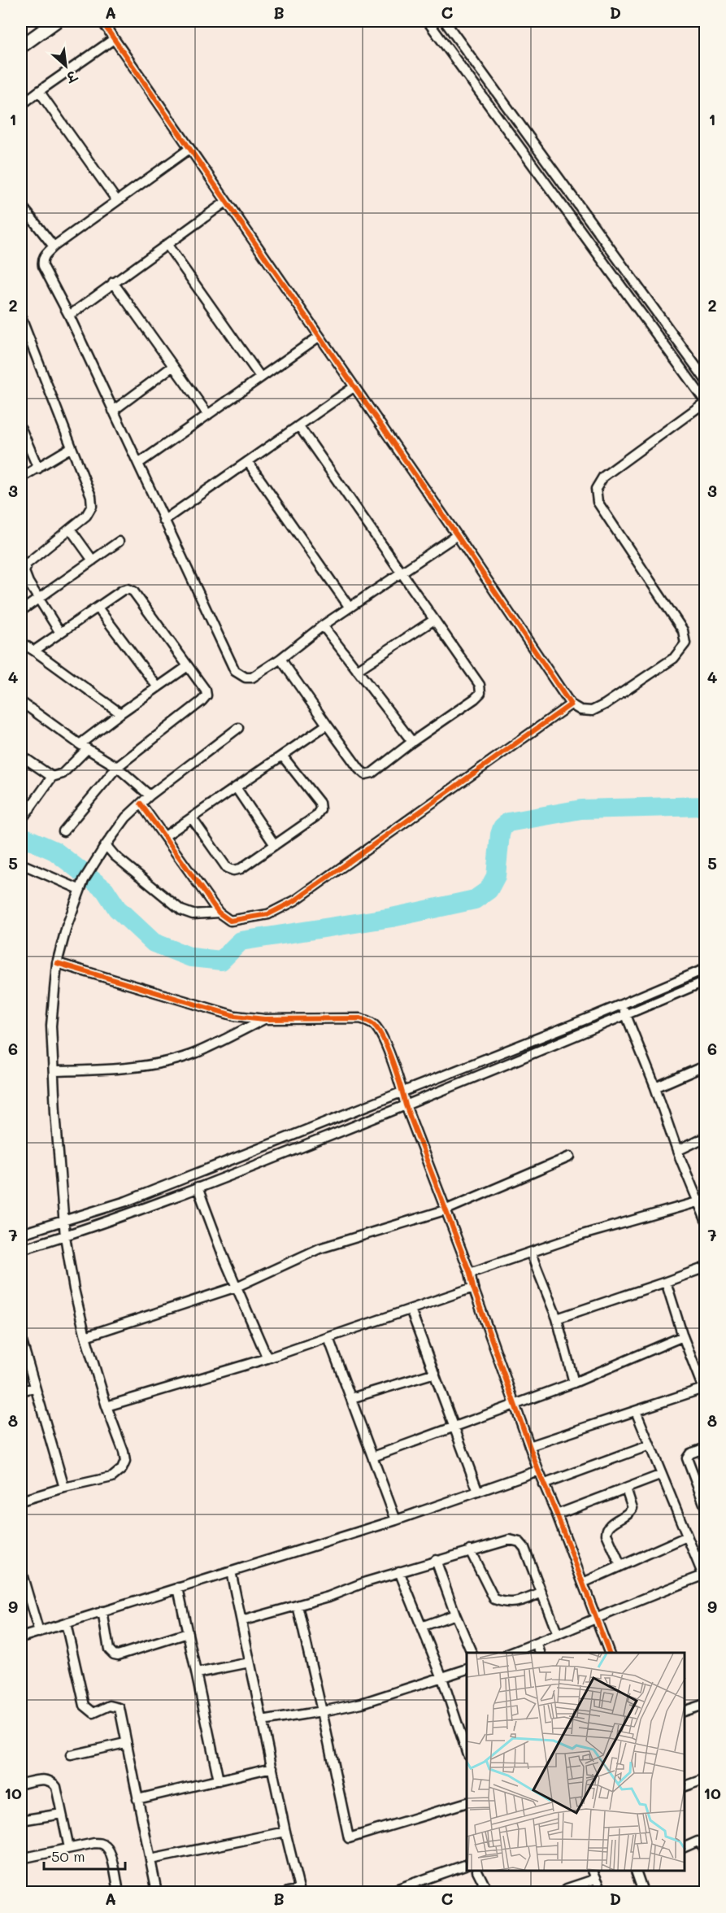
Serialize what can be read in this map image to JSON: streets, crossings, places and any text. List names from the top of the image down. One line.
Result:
{"scale_bar":"50 m","north":"bottom right","grid":{"columns":["A","B","C","D"],"rows":["1","2","3","4","5","6","7","8","9","10"]}}
